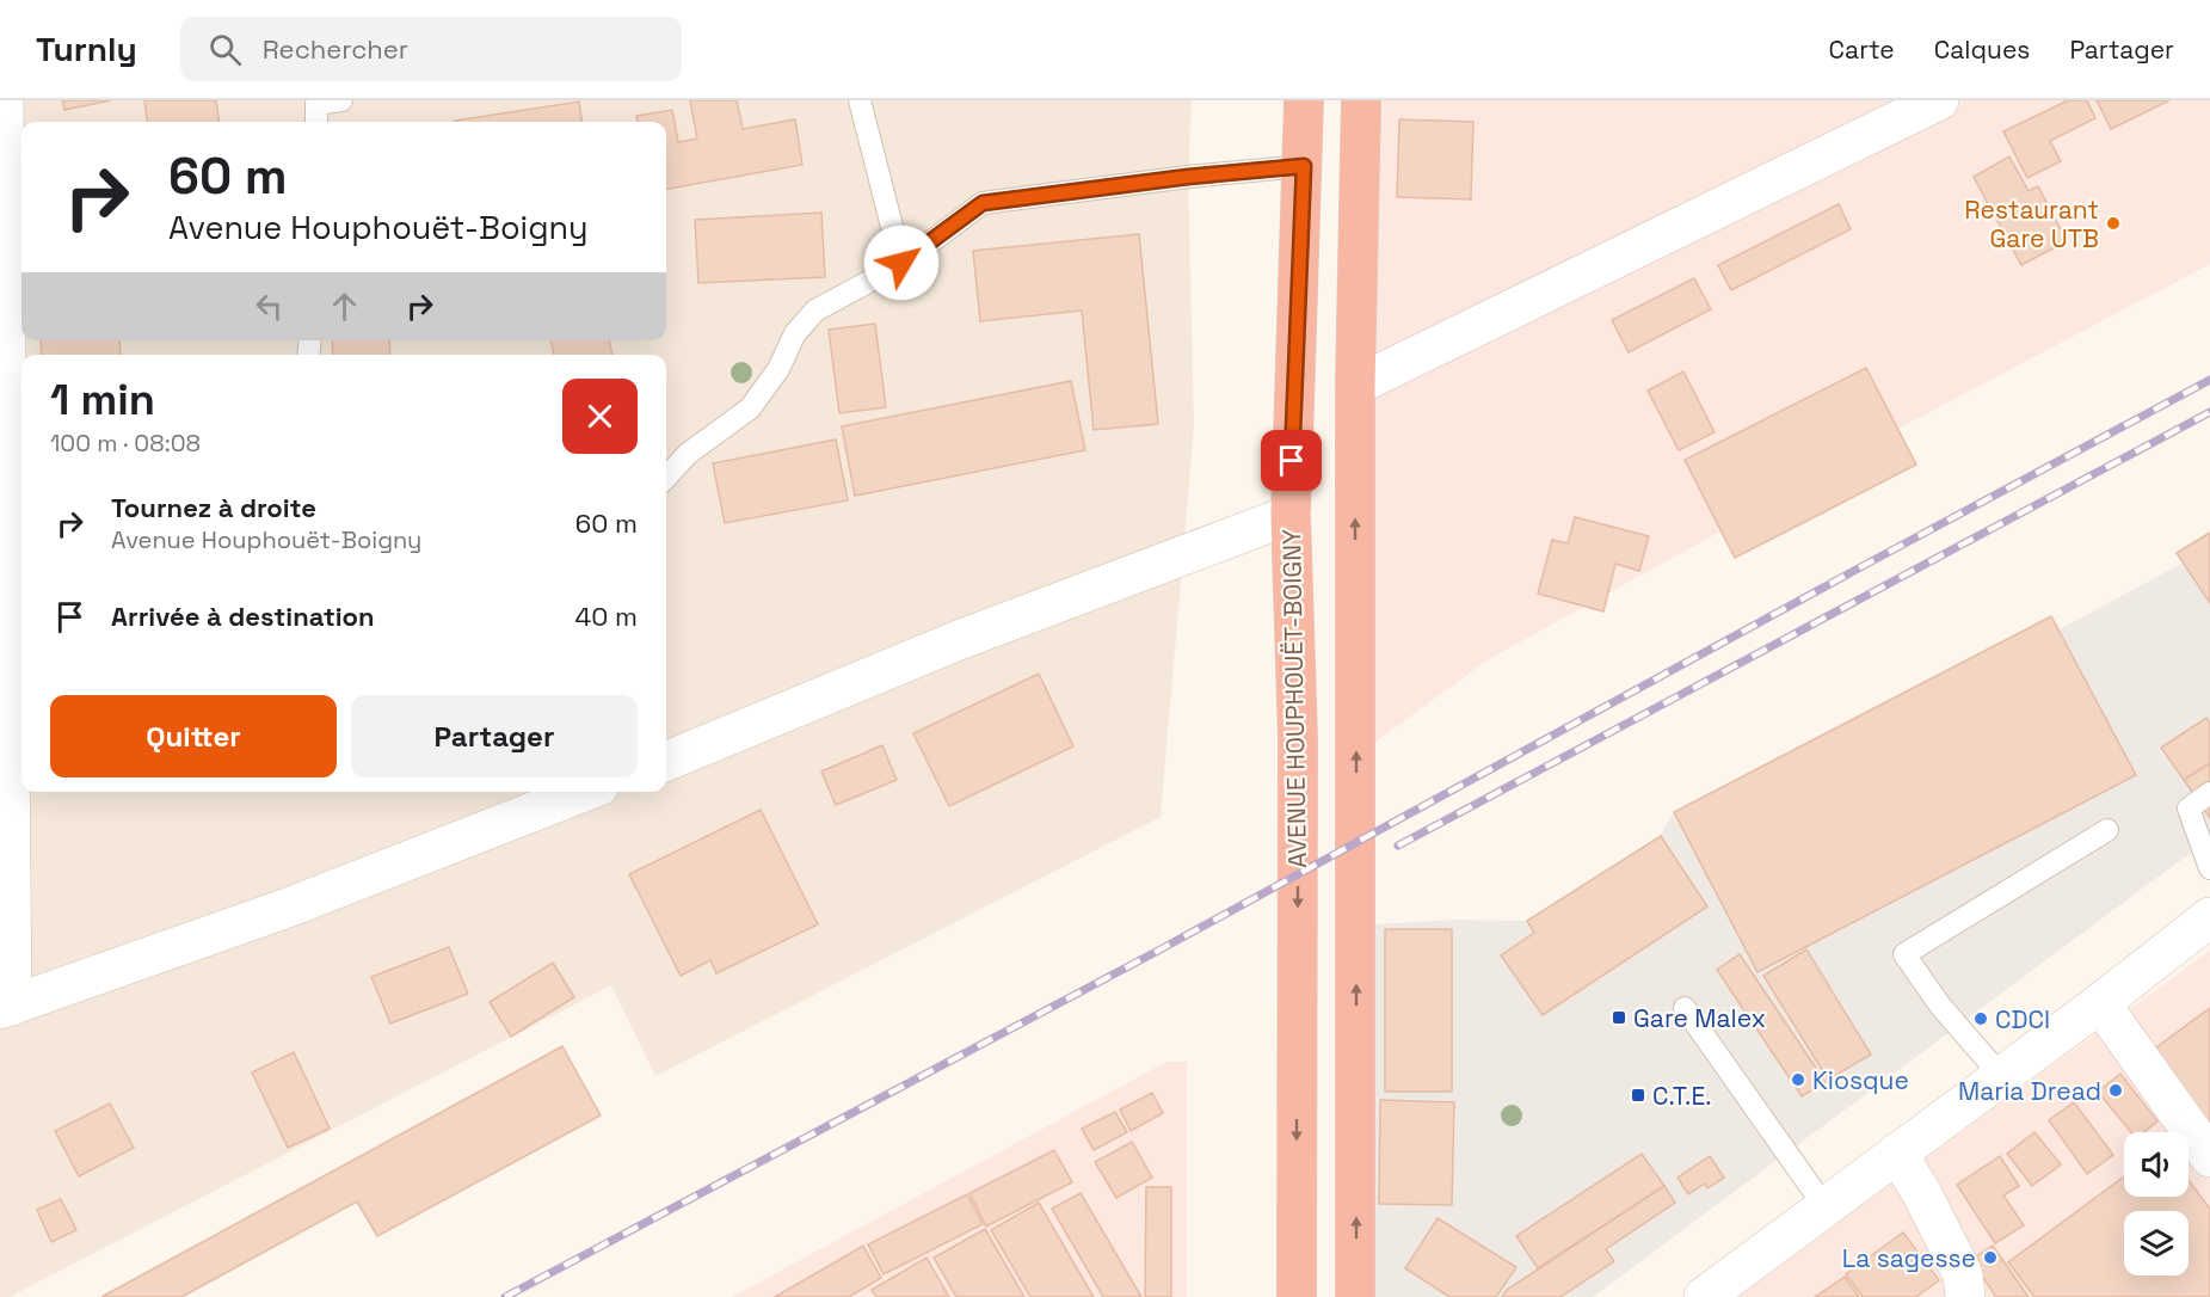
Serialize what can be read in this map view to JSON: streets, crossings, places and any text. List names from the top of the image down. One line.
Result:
{"streets":{"highway":["AVENUE HOUPHOUËT-BOIGNY"]},"places":{"other":["Restaurant Gare UTB","CDCI","Kiosque","Maria Dread","La sagesse"],"transit":["Gare Malex","C.T.E."]},"page":{"header":"Turnly","search":"Rechercher","nav":["Carte","Calques","Partager"],"turn":["60 m","Avenue Houphouët-Boigny"],"heading":["1 min","100 m · 08:08"],"list":[{"name":"Tournez à droite","note":"Avenue Houphouët-Boigny","value":"60 m"},{"name":"Arrivée à destination","value":"40 m"}],"buttons":["Quitter","Partager"]}}
